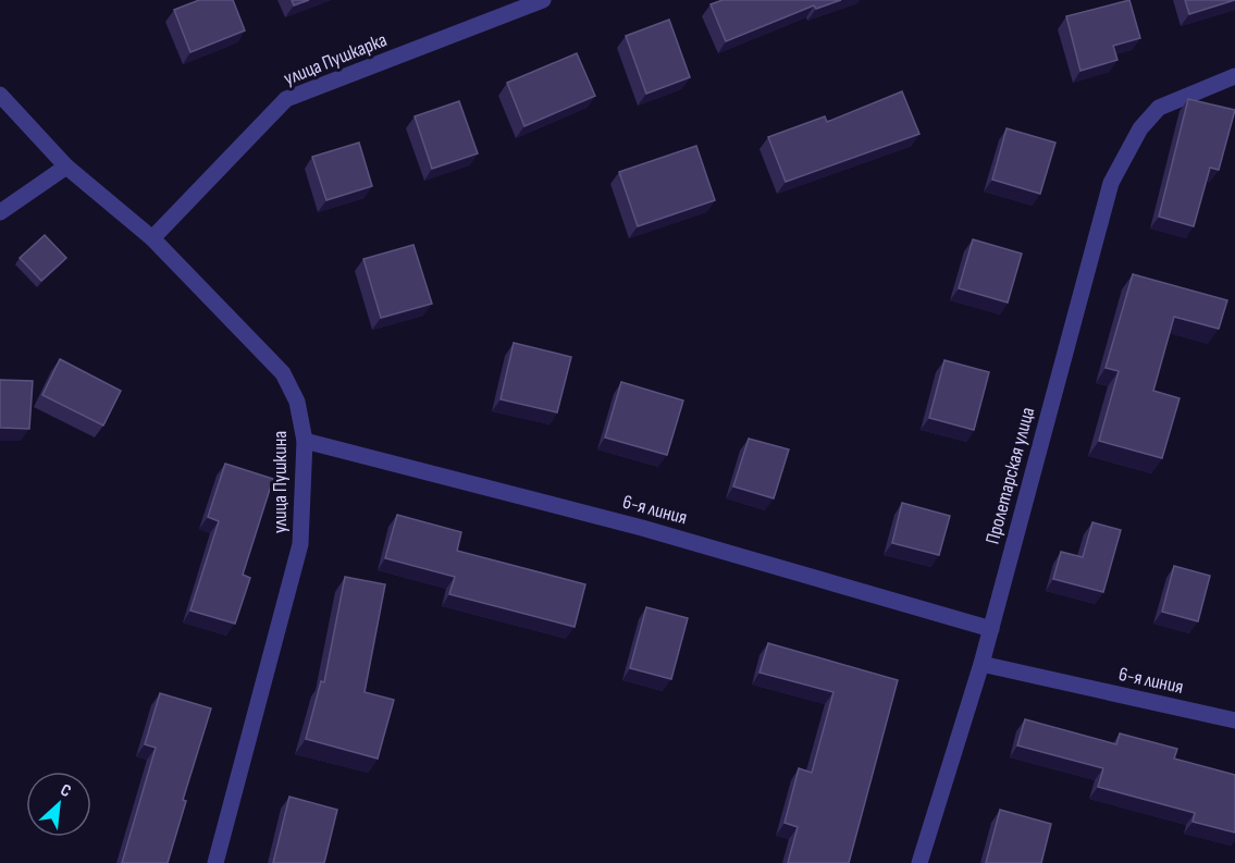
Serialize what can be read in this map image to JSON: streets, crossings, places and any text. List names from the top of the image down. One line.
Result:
{"streets":{"street":["улица Пушкарка","Пролетарская улица","улица Пушкина","6-я линия"]},"crossings":[["улица Пушкарка","улица Пушкина"],["Пролетарская улица","6-я линия"],["улица Пушкина","6-я линия"]],"north":"top right"}
